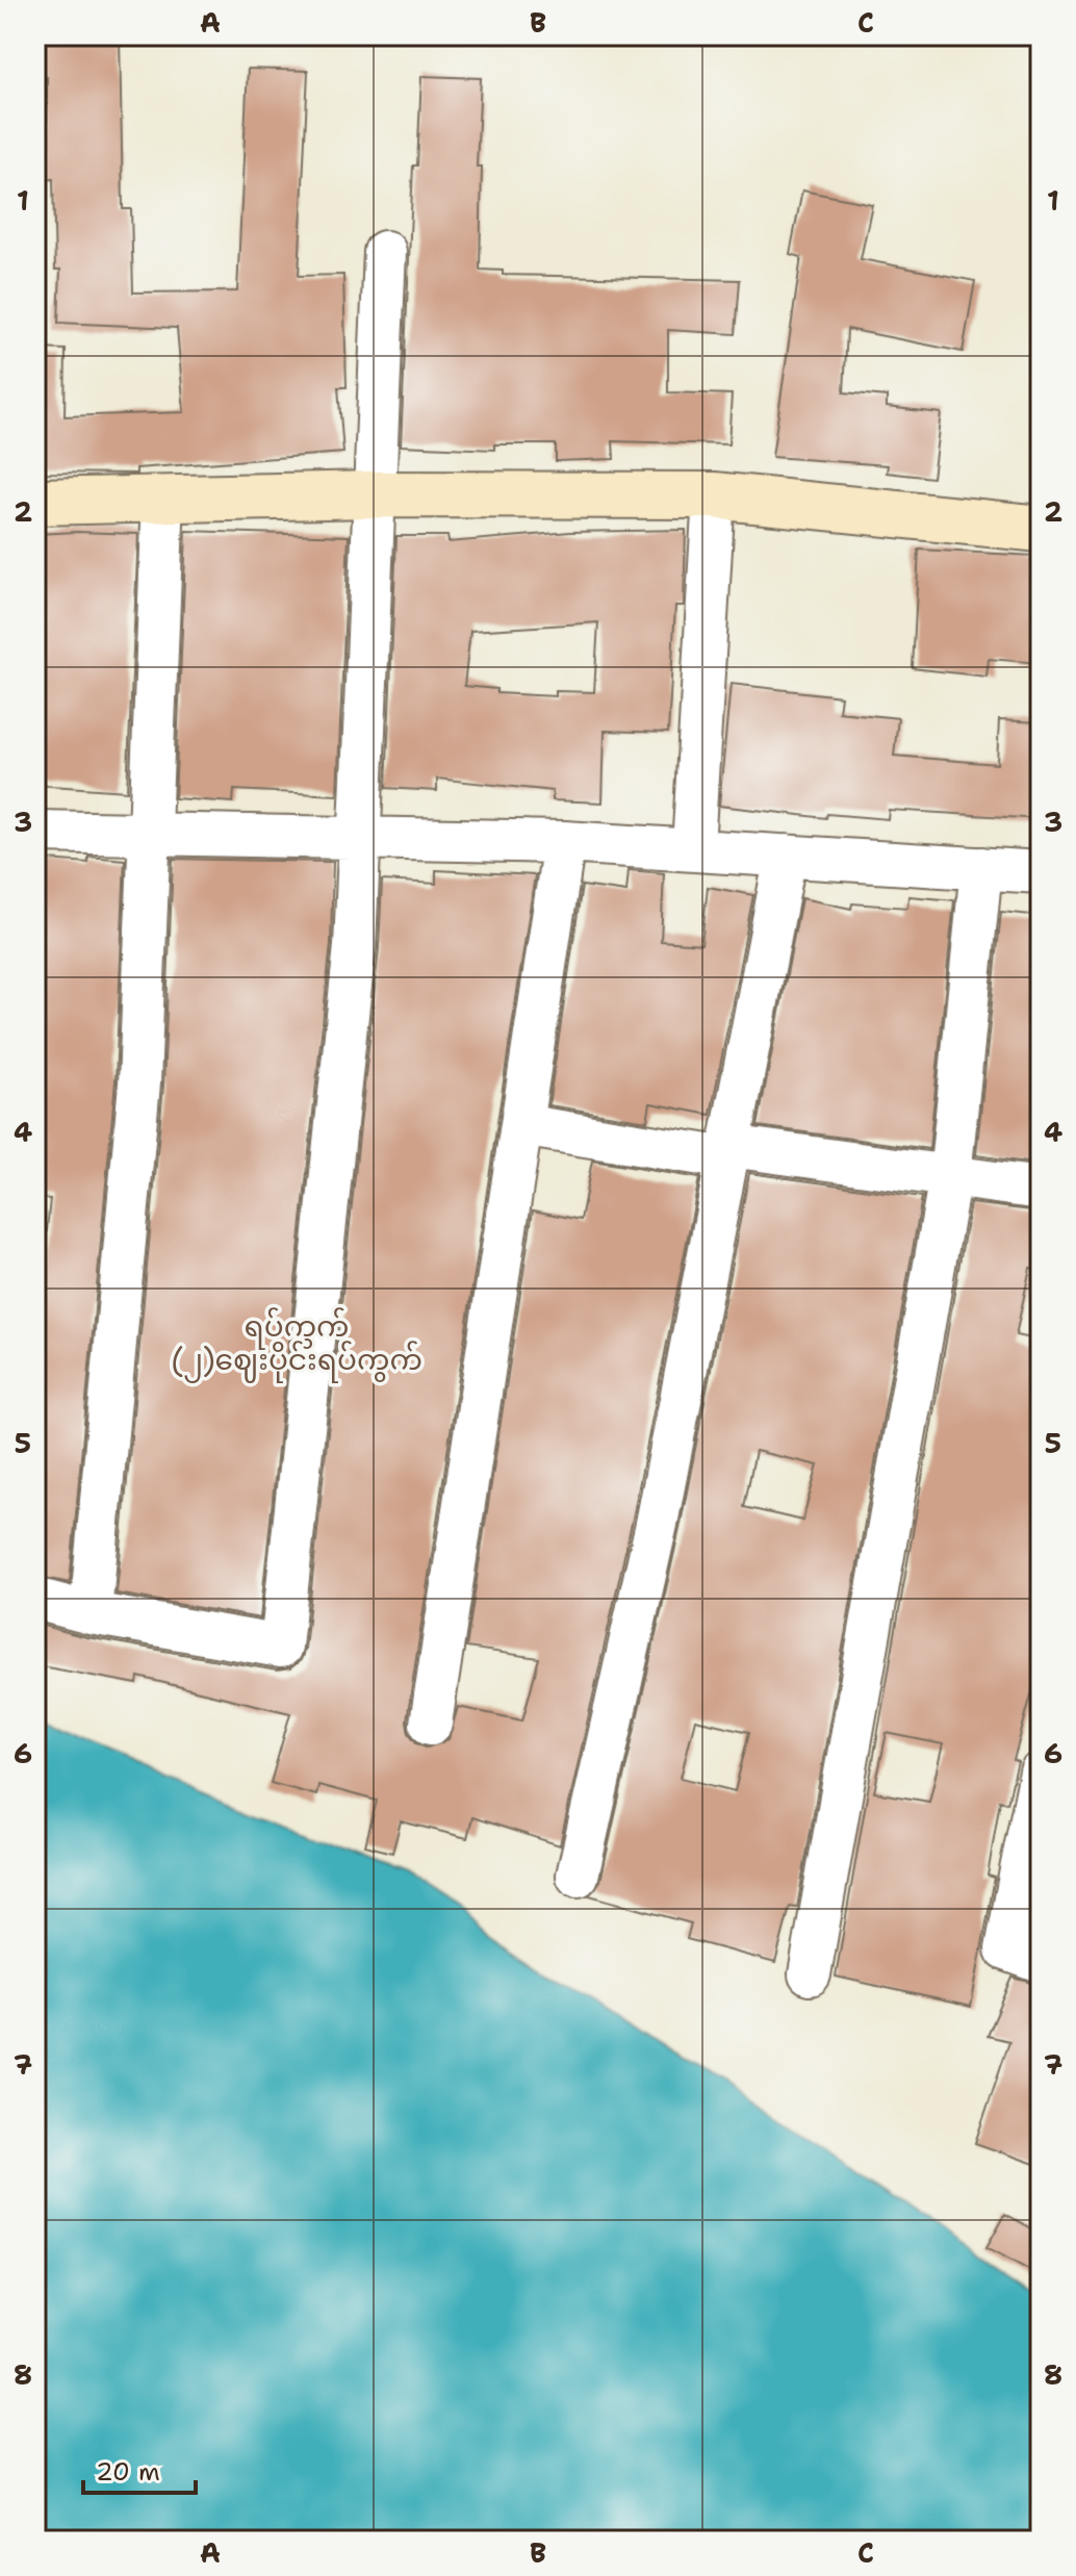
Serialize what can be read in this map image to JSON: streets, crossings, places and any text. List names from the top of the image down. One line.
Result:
{"districts":["ရပ်ကွက် (၂)ဈေးပိုင်းရပ်ကွက်"],"scale_bar":"20 m","grid":{"columns":["A","B","C"],"rows":["1","2","3","4","5","6","7","8"]}}
